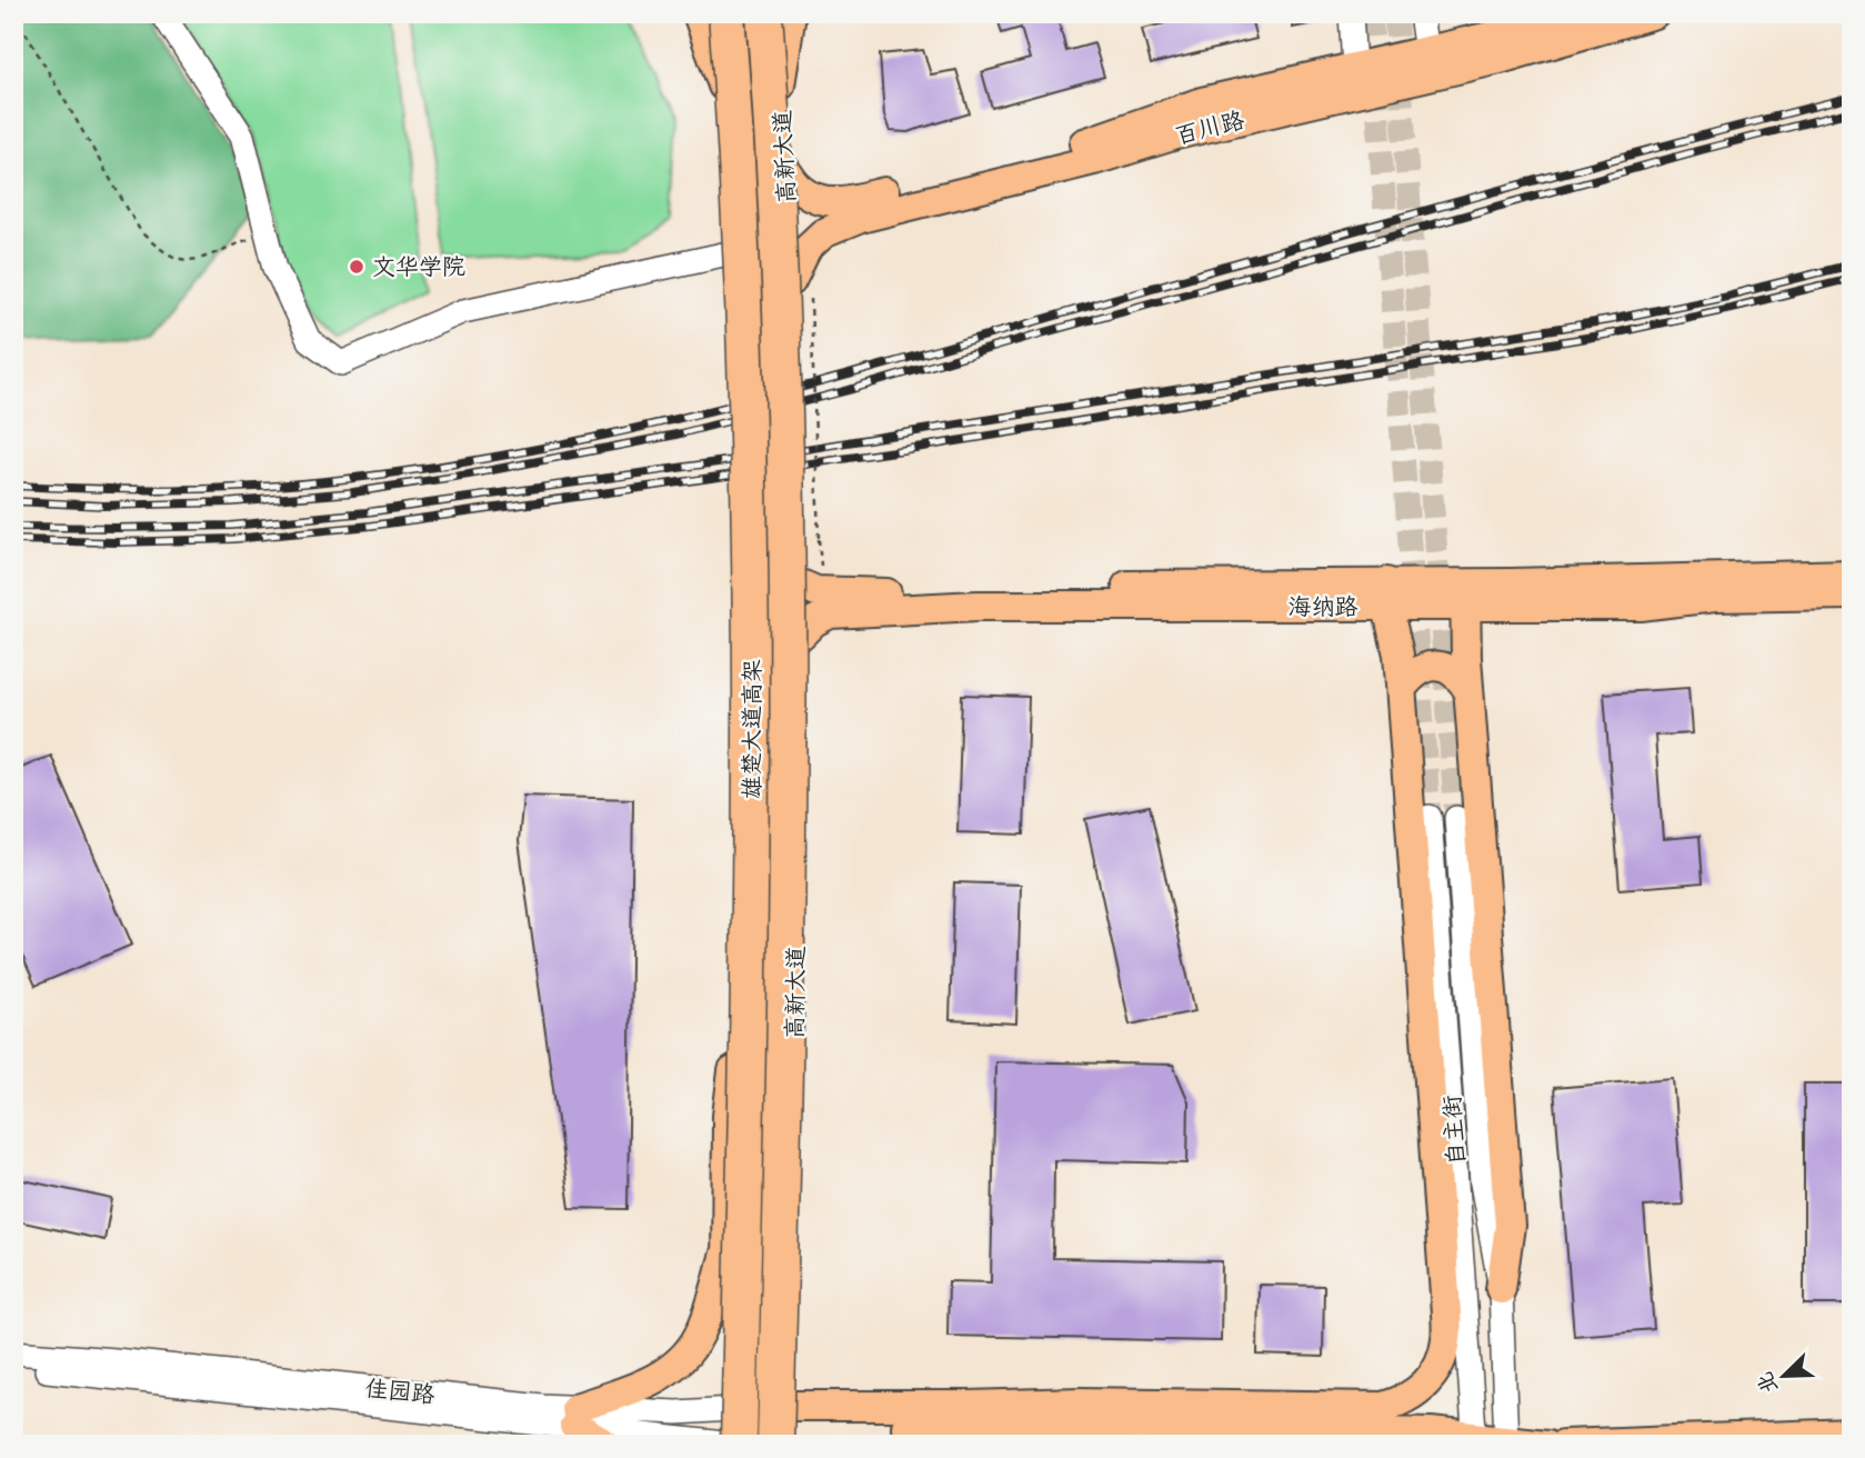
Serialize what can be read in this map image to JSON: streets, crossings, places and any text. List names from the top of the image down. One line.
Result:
{"streets":{"highway":["雄楚大道高架"],"main road":["百川路","高新大道","海纳路"],"street":["自主街","佳园路"]},"crossings":[["百川路","高新大道"],["高新大道","海纳路"],["高新大道","佳园路"],["雄楚大道高架","佳园路"]],"places":["文华学院"],"north":"bottom left"}
